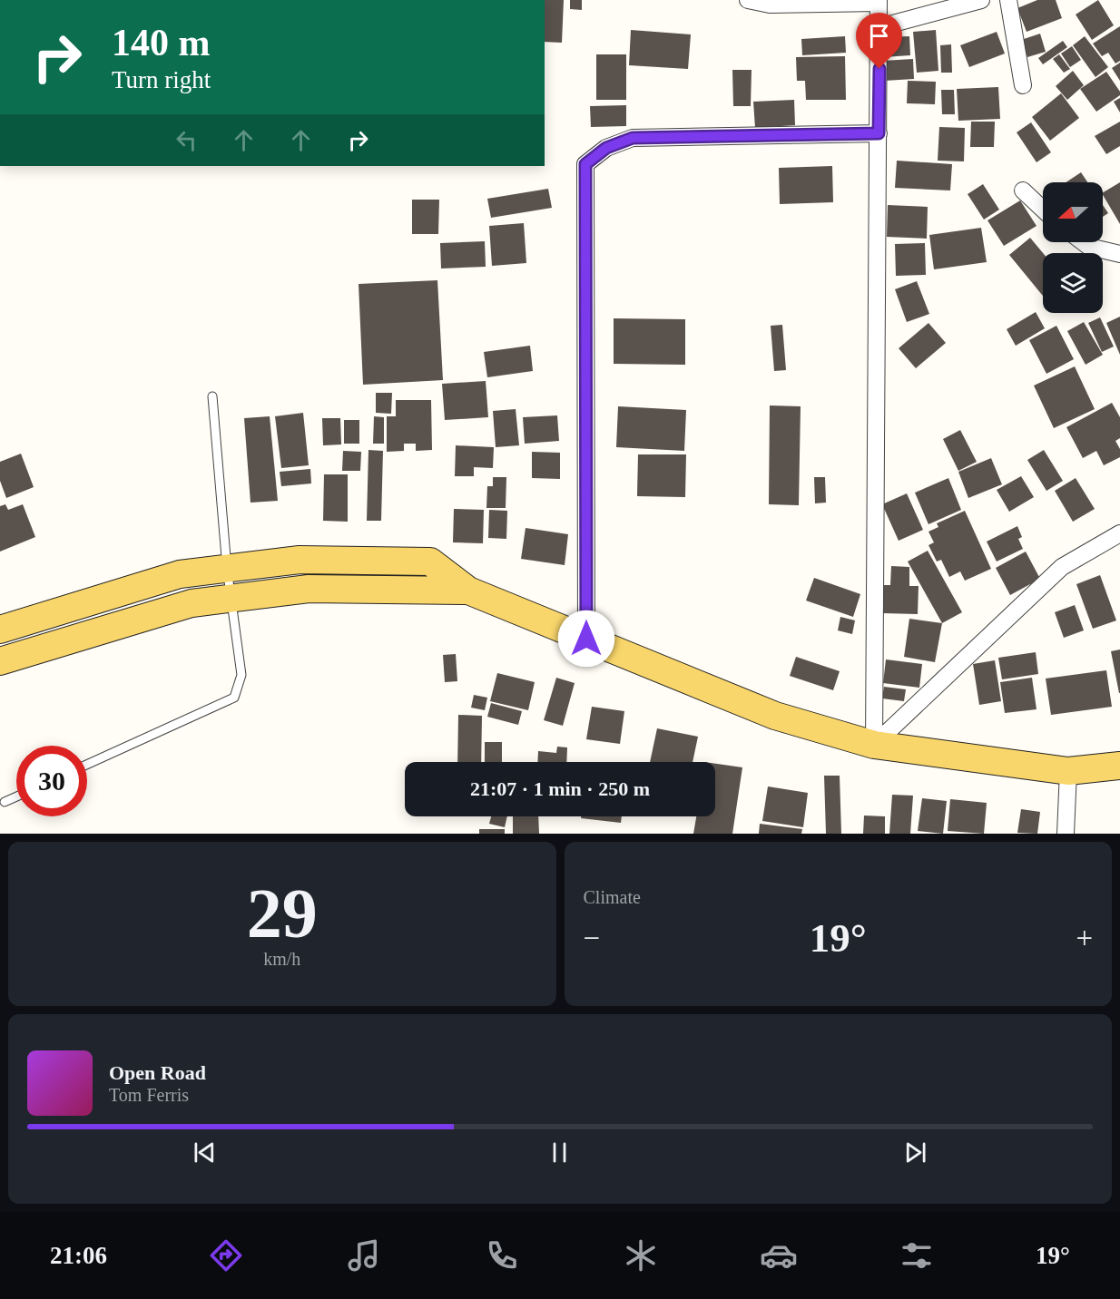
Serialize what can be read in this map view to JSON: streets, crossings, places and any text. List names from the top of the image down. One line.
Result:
{"north":"left","page":{"turn":["140 m","Turn right"],"limit":"30","trip":"21:07 · 1 min · 250 m","tile":[["29","km/h"],"Climate"],"heat":["−","19°","+"],"song":["Open Road","Tom Ferris"],"tabs":["21:06","19°"]}}
